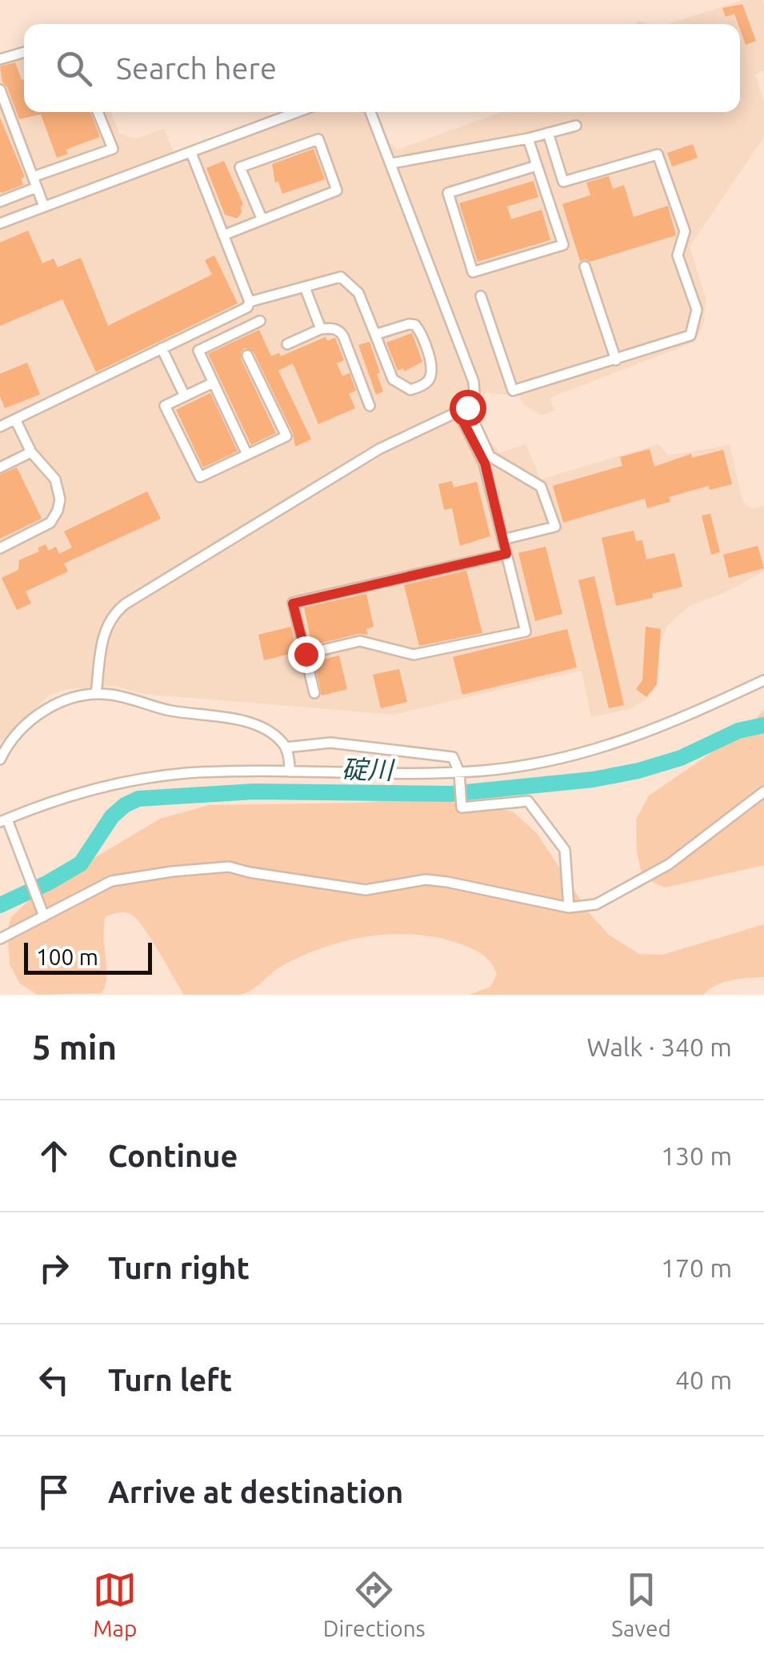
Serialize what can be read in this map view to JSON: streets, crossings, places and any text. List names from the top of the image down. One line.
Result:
{"water":["碇川"],"scale_bar":"100 m","page":{"search":"Search here","scale":"100 m","heading":["5 min","Walk · 340 m"],"list":[["Continue","130 m"],["Turn right","170 m"],["Turn left","40 m"],"Arrive at destination"],"nav":["Map","Directions","Saved"]}}
